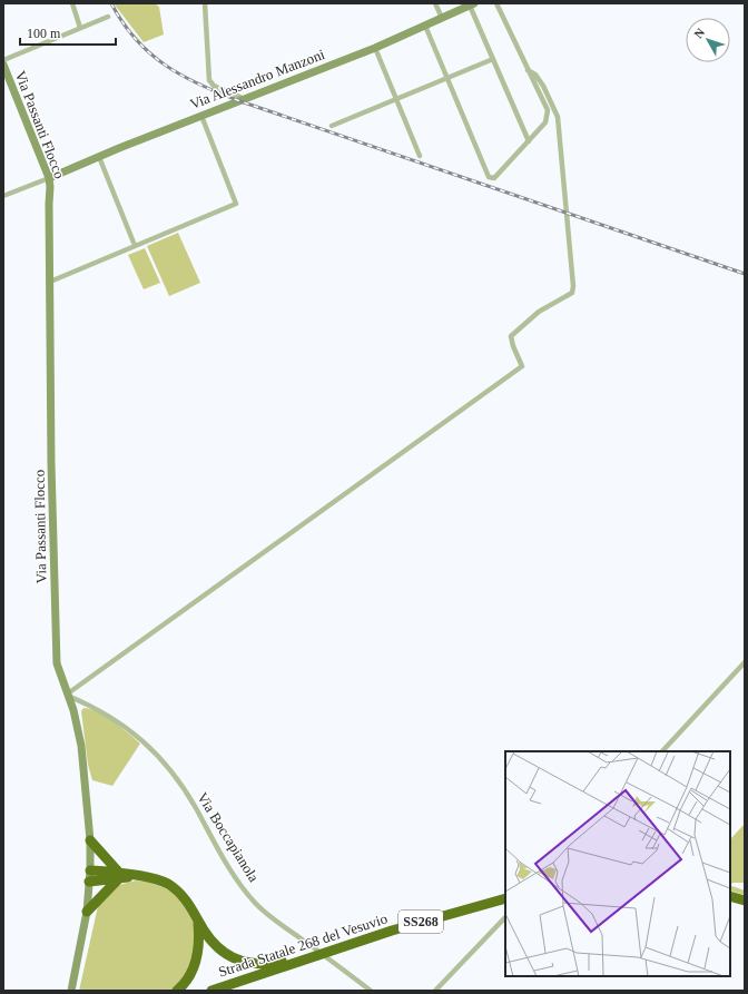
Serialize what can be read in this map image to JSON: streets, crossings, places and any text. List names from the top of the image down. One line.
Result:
{"streets":{"highway":["SS268","Strada Statale 268 del Vesuvio"],"main road":["Via Alessandro Manzoni","Via Passanti Flocco"],"street":["Via Boccapianola"]},"crossings":[["Via Alessandro Manzoni","Via Passanti Flocco"],["Via Passanti Flocco","Via Boccapianola"]],"scale_bar":"100 m","north":"top left"}
